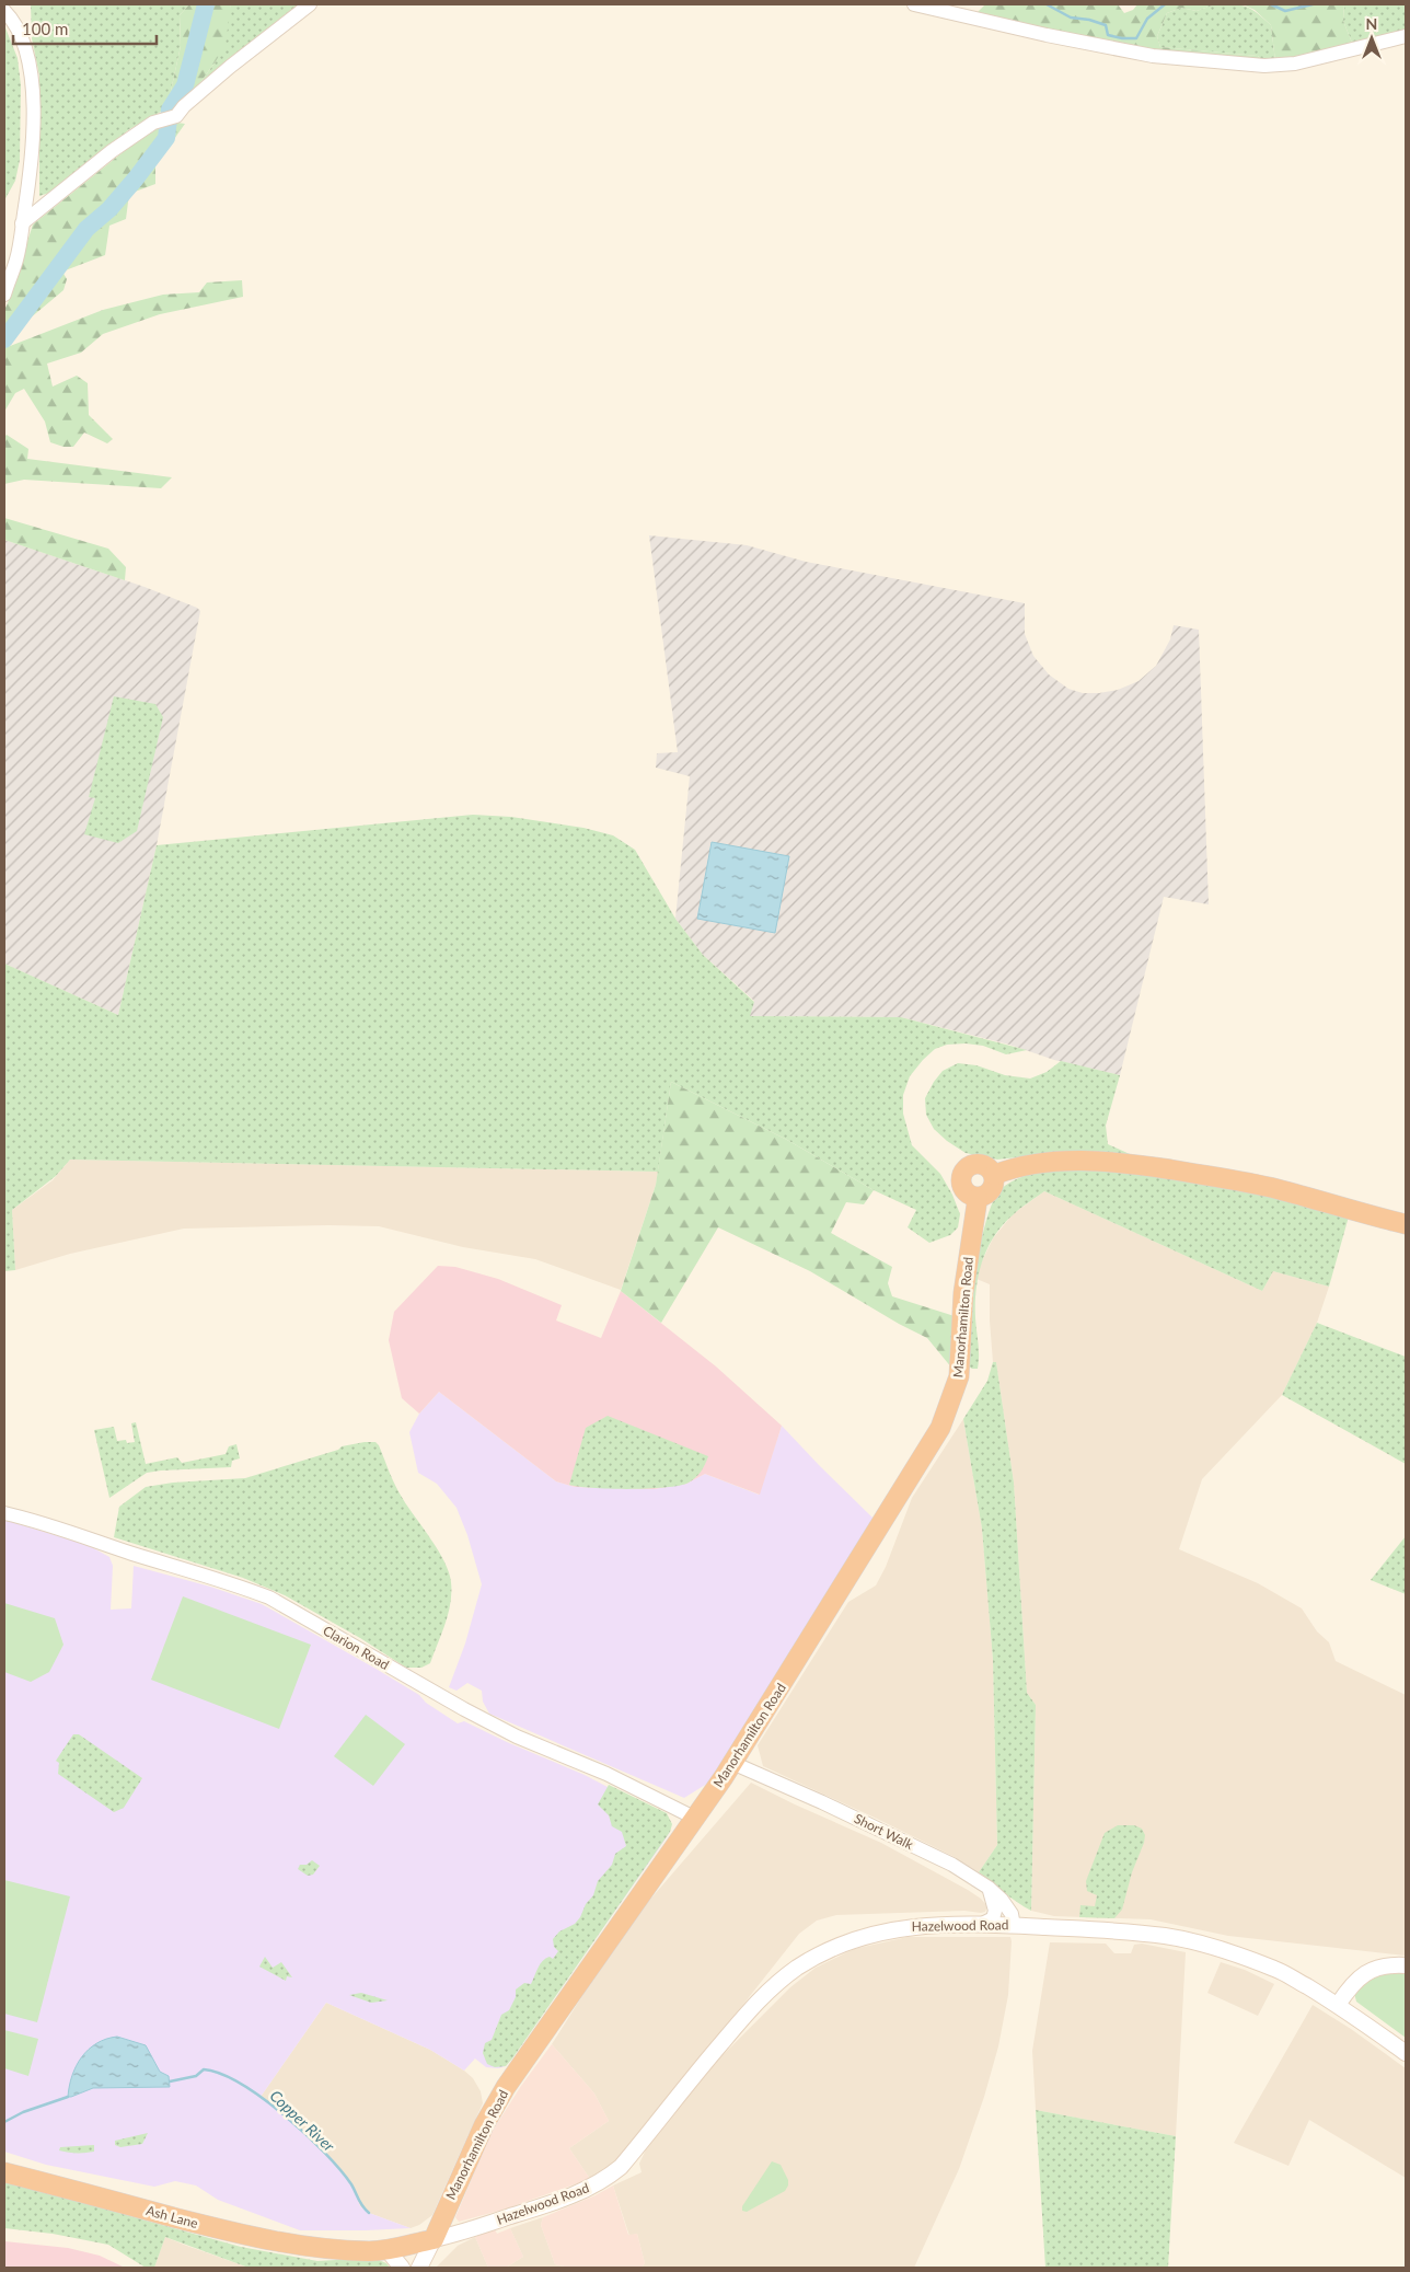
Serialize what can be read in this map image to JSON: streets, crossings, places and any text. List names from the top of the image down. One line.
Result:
{"streets":{"highway":["Manorhamilton Road","Ash Lane"],"main road":["Hazelwood Road"],"street":["Clarion Road","Short Walk"]},"crossings":[["Manorhamilton Road","Clarion Road"],["Manorhamilton Road","Short Walk"],["Manorhamilton Road","Hazelwood Road"],["Manorhamilton Road","Ash Lane"],["Short Walk","Hazelwood Road"],["Hazelwood Road","Ash Lane"]],"water":["Copper River"],"scale_bar":"100 m","north":"top"}
